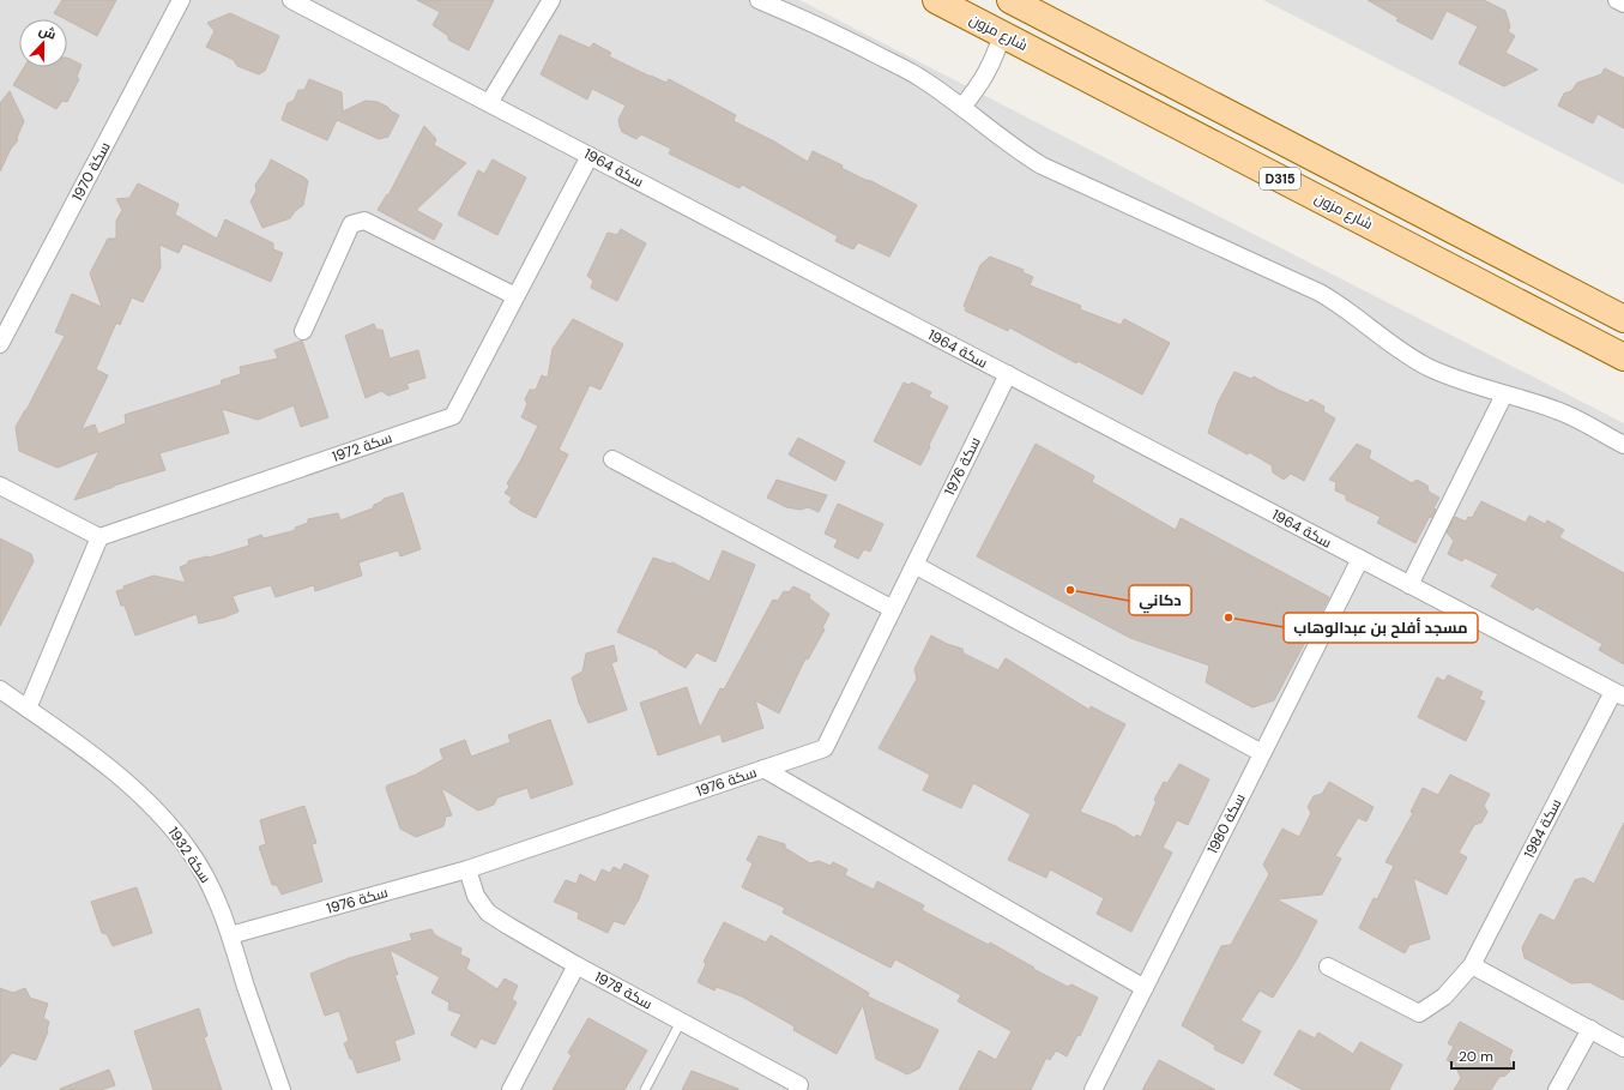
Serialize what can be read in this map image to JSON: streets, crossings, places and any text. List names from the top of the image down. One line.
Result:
{"streets":{"main road":["شارع مزون","D315"],"street":["سكة 1964","سكة 1970","سكة 1972","سكة 1976","سكة 1980","سكة 1984","سكة 1932","سكة 1978"]},"crossings":[["سكة 1964","سكة 1972"],["سكة 1964","سكة 1976"],["سكة 1964","سكة 1980"],["سكة 1964","سكة 1984"],["سكة 1976","سكة 1932"],["سكة 1976","سكة 1978"]],"places":["دكاني","مسجد أفلح بن عبدالوهاب"],"scale_bar":"20 m","north":"top"}
